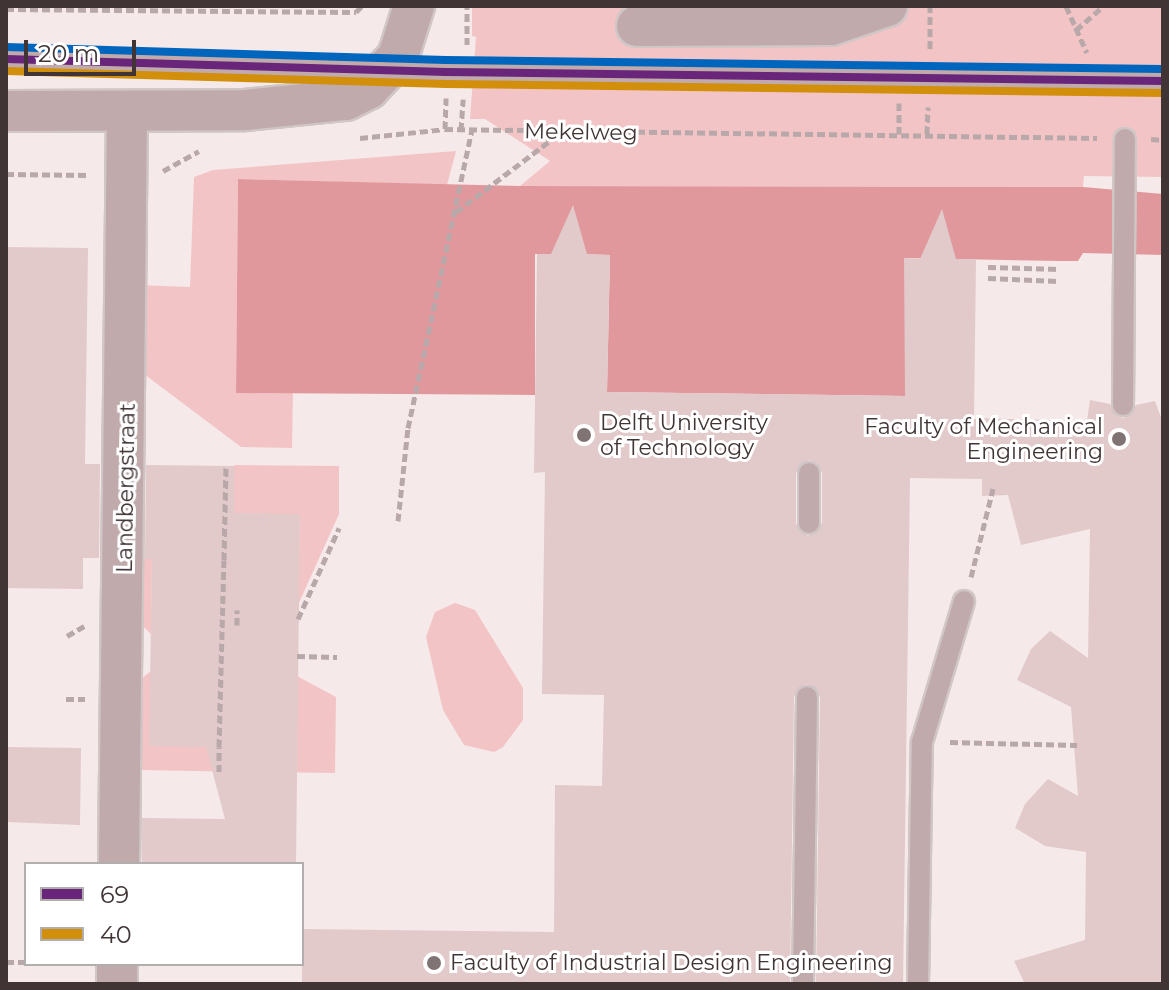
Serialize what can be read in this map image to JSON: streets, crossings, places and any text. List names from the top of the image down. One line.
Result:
{"streets":{"street":["Landbergstraat"],"path":["Mekelweg"]},"places":["Delft University of Technology","Faculty of Mechanical Engineering","Faculty of Industrial Design Engineering"],"lines":["transit line 69","transit line 40"],"legend":["69","40"],"scale_bar":"20 m"}
